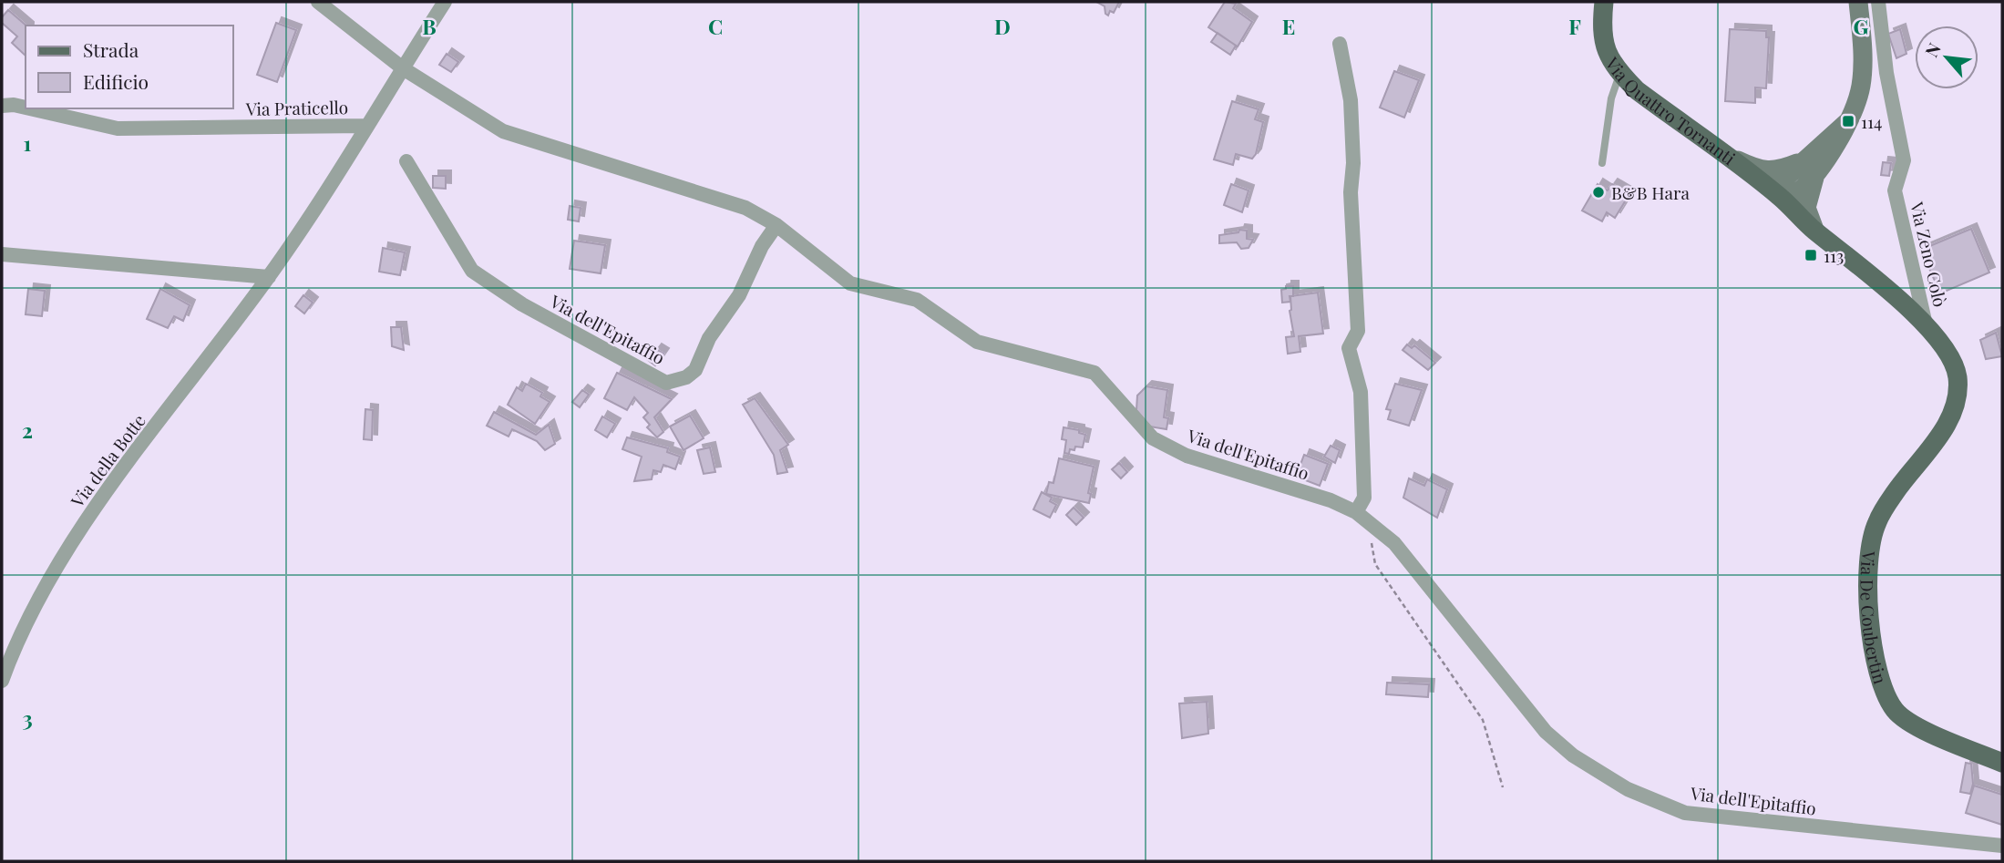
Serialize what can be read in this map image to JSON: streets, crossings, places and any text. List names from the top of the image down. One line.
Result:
{"streets":{"main road":["Via Quattro Tornanti","Via De Coubertin"],"street":["Via Praticello","Via Zeno Colò","Via dell'Epitaffio","Via della Botte"]},"crossings":[["Via Praticello","Via della Botte"],["Via Quattro Tornanti","Via De Coubertin"],["Via Zeno Colò","Via De Coubertin"],["Via dell'Epitaffio","Via della Botte"]],"places":{"transit":["114","113"],"other":["B&B Hara"]},"legend":["Strada","Edificio"],"north":"top left","grid":{"columns":["B","C","D","E","F","G"],"rows":["1","2","3"]}}
